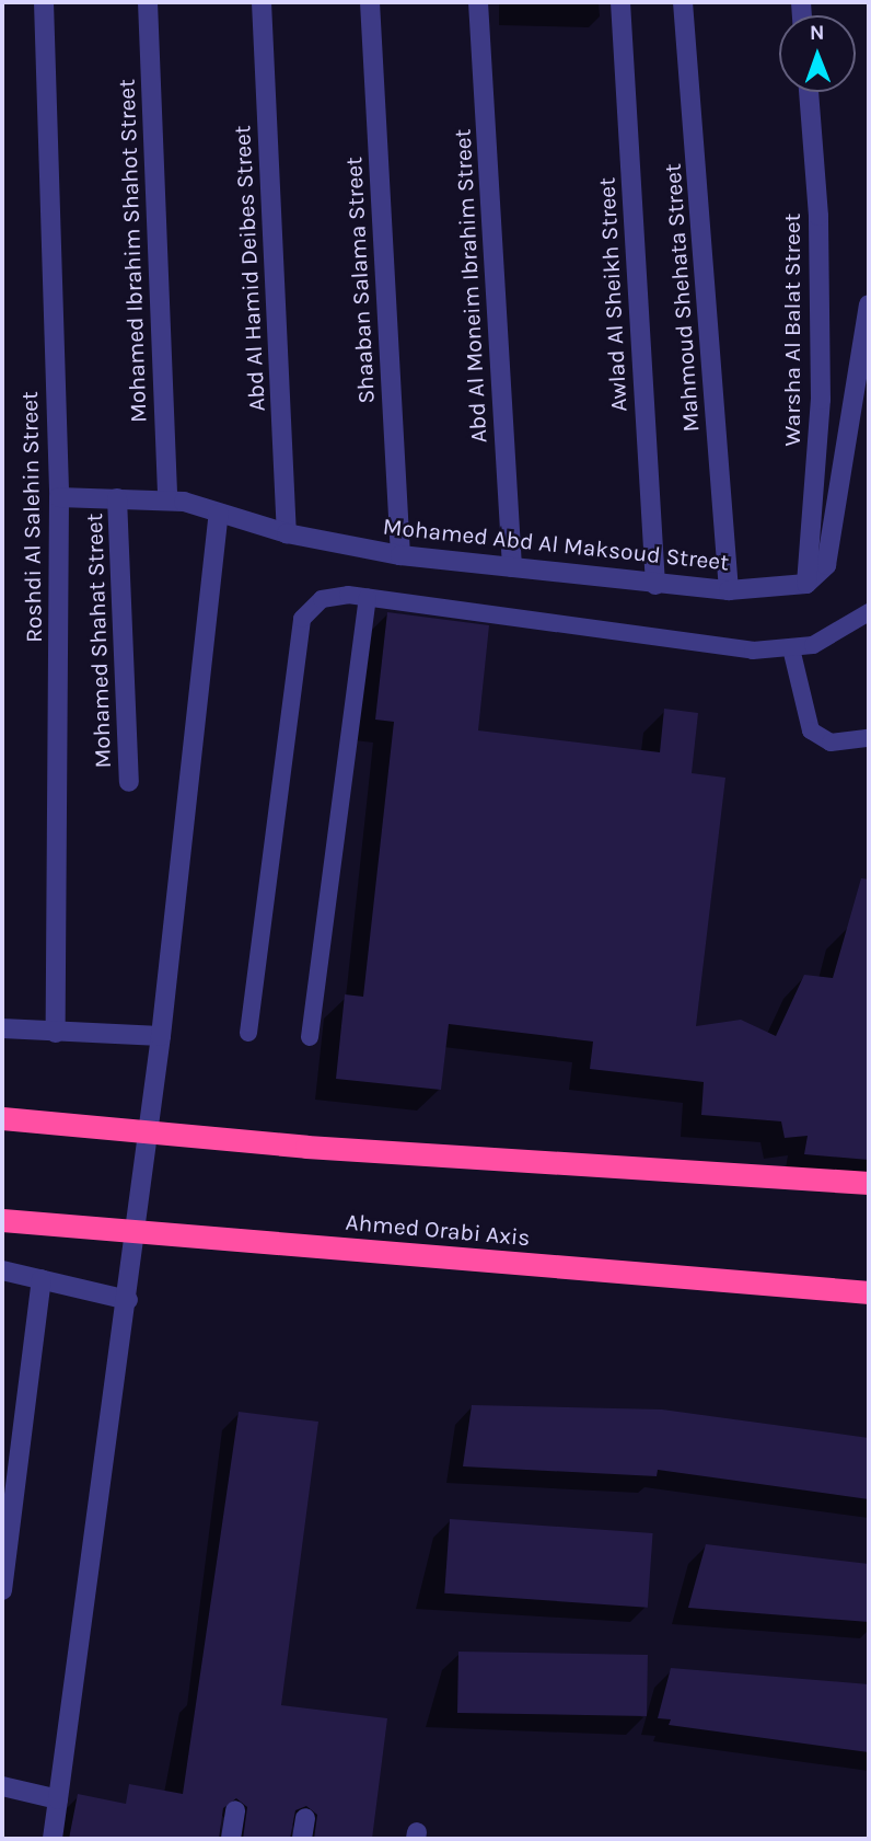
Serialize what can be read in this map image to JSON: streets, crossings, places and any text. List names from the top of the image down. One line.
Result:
{"streets":{"highway":["Ahmed Orabi Axis"],"street":["Mohamed Ibrahim Shahot Street","Abd Al Hamid Deibes Street","Shaaban Salama Street","Abd Al Moneim Ibrahim Street","Awlad Al Sheikh Street","Mahmoud Shehata Street","Warsha Al Balat Street","Roshdi Al Salehin Street","Mohamed Abd Al Maksoud Street","Mohamed Shahat Street"]},"crossings":[["Mohamed Ibrahim Shahot Street","Mohamed Abd Al Maksoud Street"],["Abd Al Hamid Deibes Street","Mohamed Abd Al Maksoud Street"],["Shaaban Salama Street","Mohamed Abd Al Maksoud Street"],["Abd Al Moneim Ibrahim Street","Mohamed Abd Al Maksoud Street"],["Awlad Al Sheikh Street","Mohamed Abd Al Maksoud Street"],["Mahmoud Shehata Street","Mohamed Abd Al Maksoud Street"],["Warsha Al Balat Street","Mohamed Abd Al Maksoud Street"],["Roshdi Al Salehin Street","Mohamed Abd Al Maksoud Street"],["Mohamed Abd Al Maksoud Street","Mohamed Shahat Street"]],"north":"top"}
